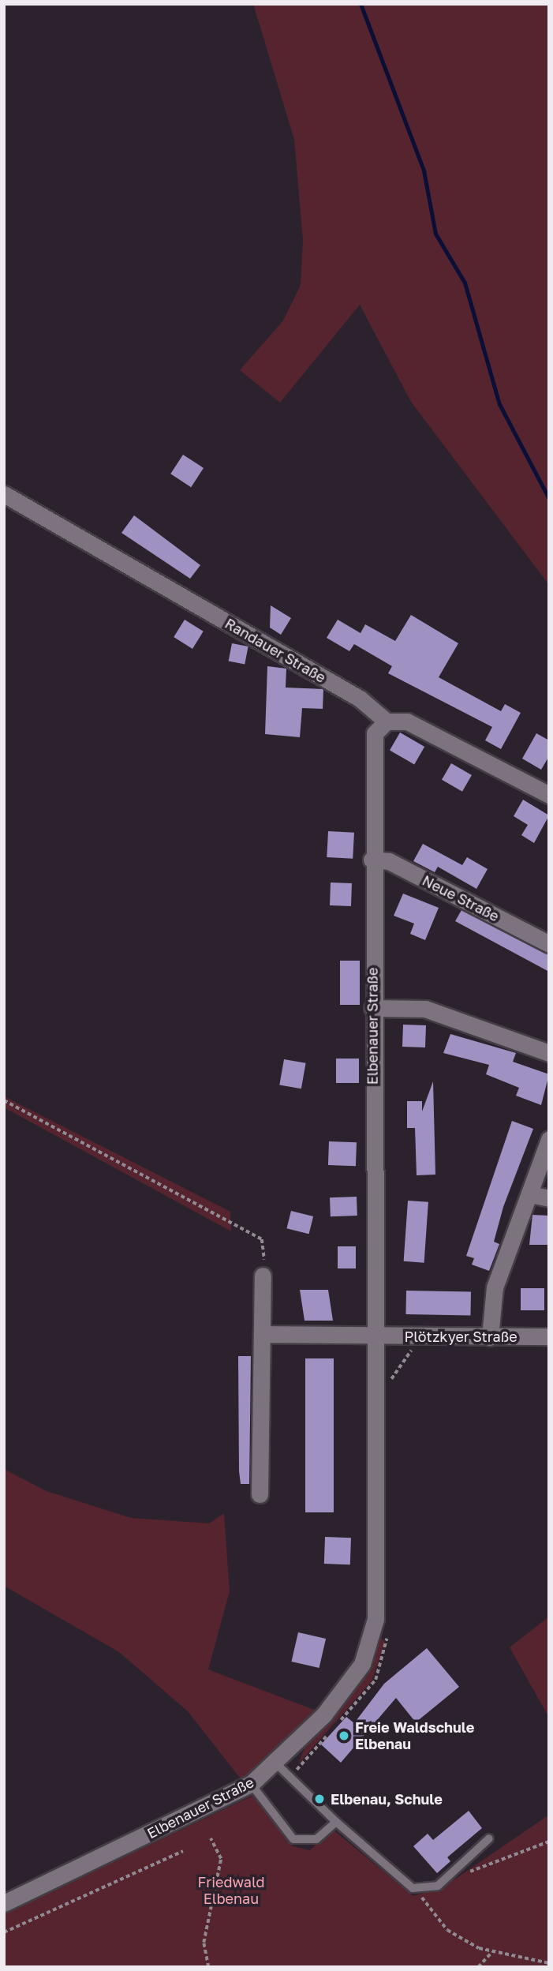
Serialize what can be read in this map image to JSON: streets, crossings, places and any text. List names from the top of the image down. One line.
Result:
{"streets":{"street":["Randauer Straße","Neue Straße","Elbenauer Straße","Plötzkyer Straße"]},"crossings":[["Randauer Straße","Elbenauer Straße"],["Neue Straße","Elbenauer Straße"],["Elbenauer Straße","Plötzkyer Straße"]],"parks":["Friedwald Elbenau"],"places":["Freie Waldschule Elbenau","Elbenau, Schule"]}
